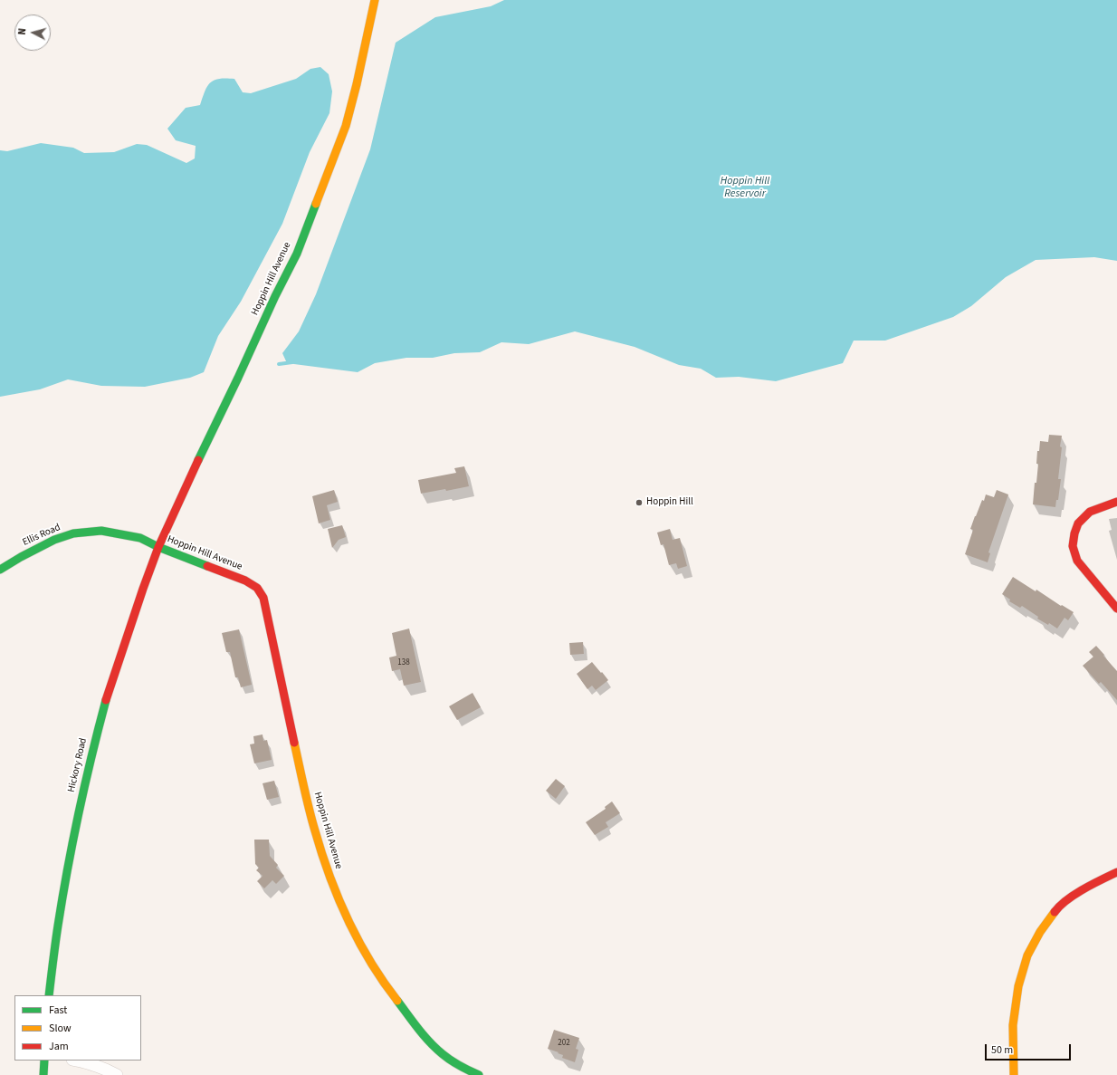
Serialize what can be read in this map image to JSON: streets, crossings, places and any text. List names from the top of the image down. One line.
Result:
{"streets":{"street":["Hoppin Hill Avenue","Ellis Road","Hickory Road"]},"crossings":[["Hoppin Hill Avenue","Ellis Road"],["Hoppin Hill Avenue","Hickory Road"],["Ellis Road","Hickory Road"]],"water":["Hoppin Hill Reservoir"],"places":["Hoppin Hill"],"house_numbers":["138","202"],"legend":["Fast","Slow","Jam"],"scale_bar":"50 m","north":"left"}
